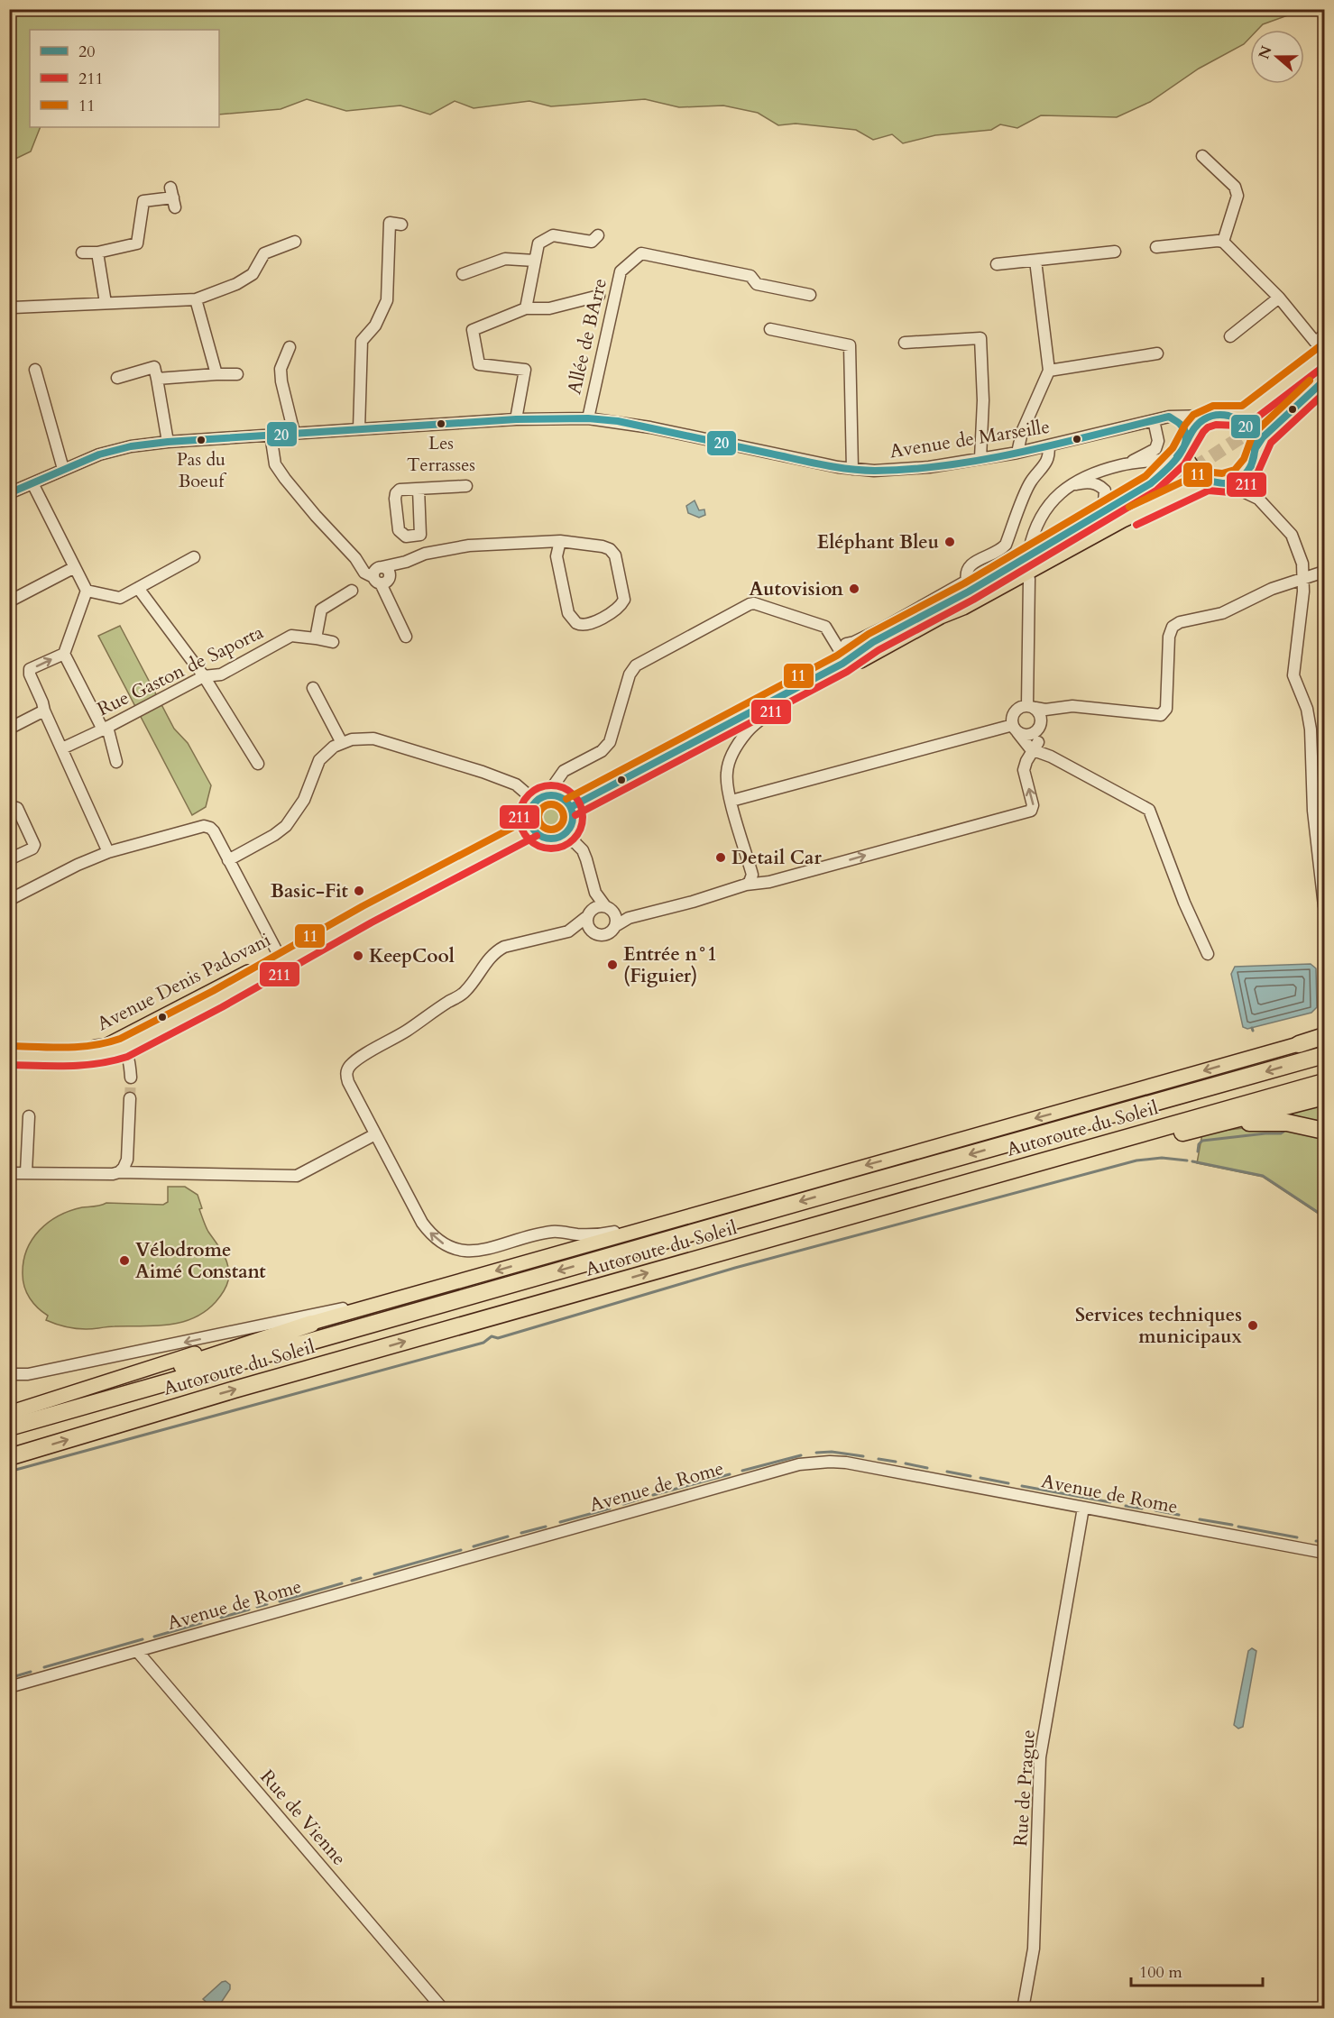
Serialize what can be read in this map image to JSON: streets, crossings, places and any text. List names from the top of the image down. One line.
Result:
{"streets":{"highway":["Autoroute du Soleil"],"main road":["Avenue Denis Padovani"],"street":["Allée de BArre","Avenue de Marseille","Rue Gaston de Saporta","Avenue de Rome","Rue de Prague","Rue de Vienne"]},"crossings":[["Allée de BArre","Avenue de Marseille"],["Avenue de Rome","Rue de Prague"],["Avenue de Rome","Rue de Vienne"]],"places":["Les Terrasses","Pas du Boeuf","Eléphant Bleu","Autovision","Detail Car","Basic-Fit","KeepCool","Entrée n°1 (Figuier)","Vélodrome Aimé Constant","Services techniques municipaux"],"lines":["transit line 11","transit line 211","transit line 20"],"legend":["20","211","11"],"scale_bar":"100 m","north":"left"}
